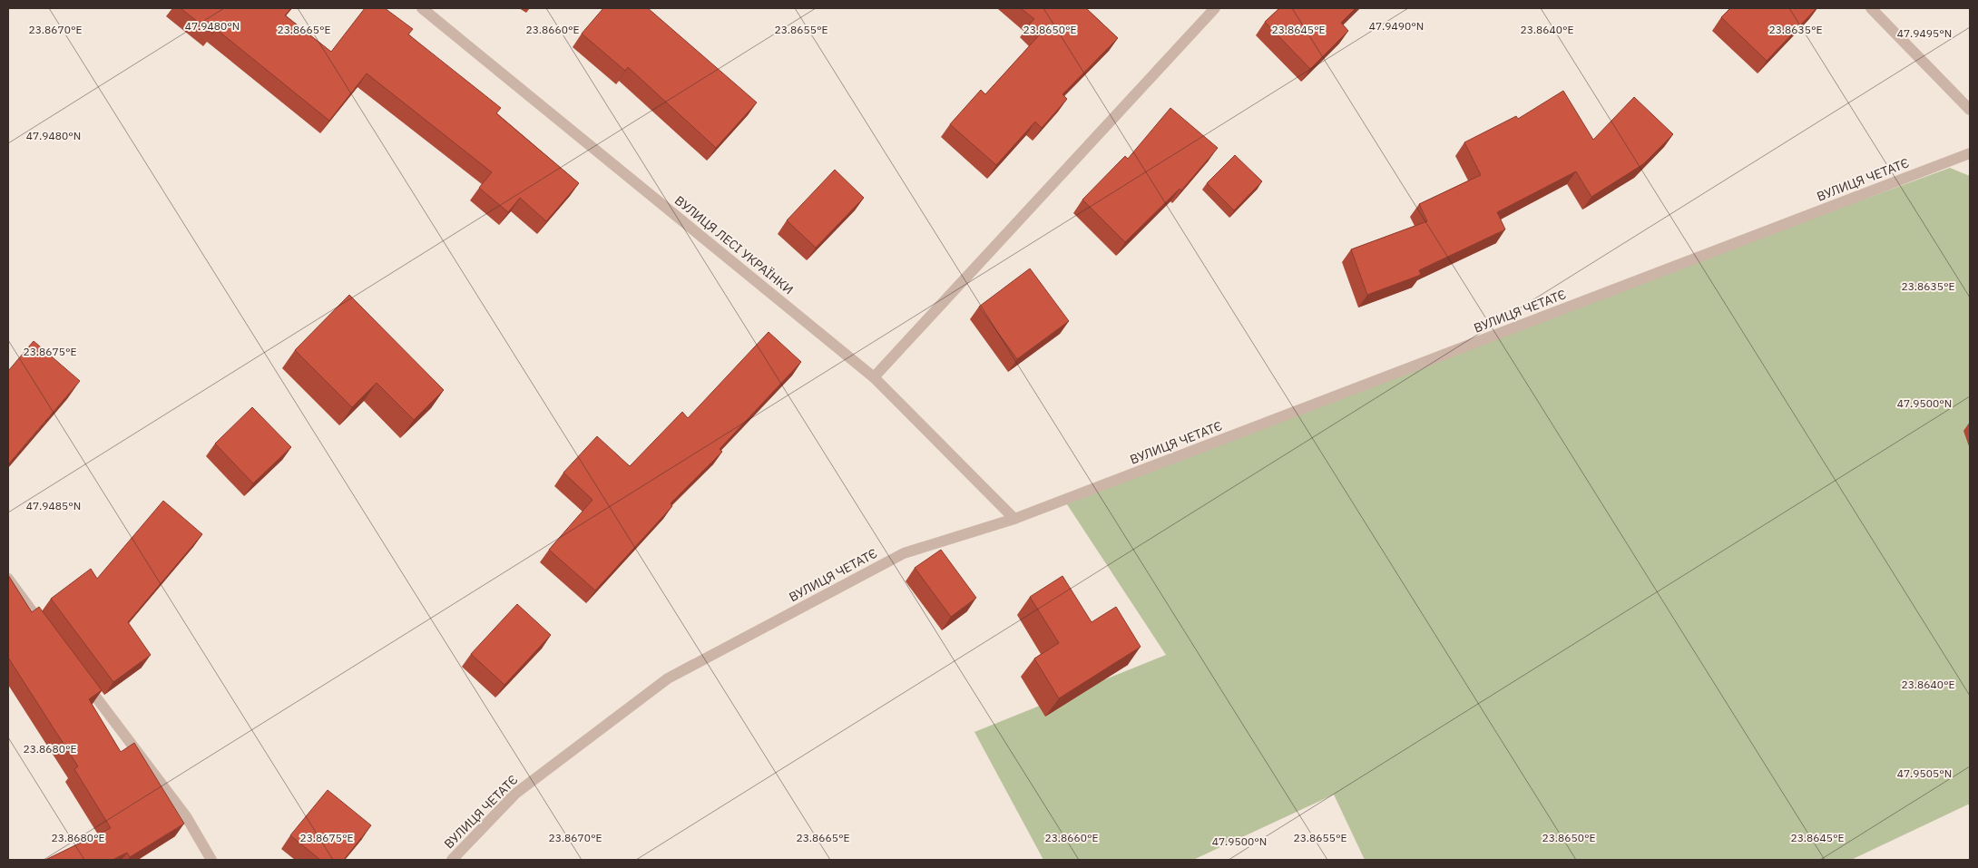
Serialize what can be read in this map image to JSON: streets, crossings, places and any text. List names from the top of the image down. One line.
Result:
{"streets":{"street":["ВУЛИЦЯ ЧЕТАТЄ","ВУЛИЦЯ ЛЕСІ УКРАЇНКИ"]},"crossings":[["ВУЛИЦЯ ЧЕТАТЄ","ВУЛИЦЯ ЛЕСІ УКРАЇНКИ"]],"coordinates":["47.9480°N","47.9490°N","23.8635°E","23.8670°E","23.8665°E","23.8660°E","23.8655°E","23.8650°E","23.8645°E","23.8640°E","47.9495°N","23.8675°E","47.9500°N","47.9485°N","23.8680°E","47.9505°N"]}
